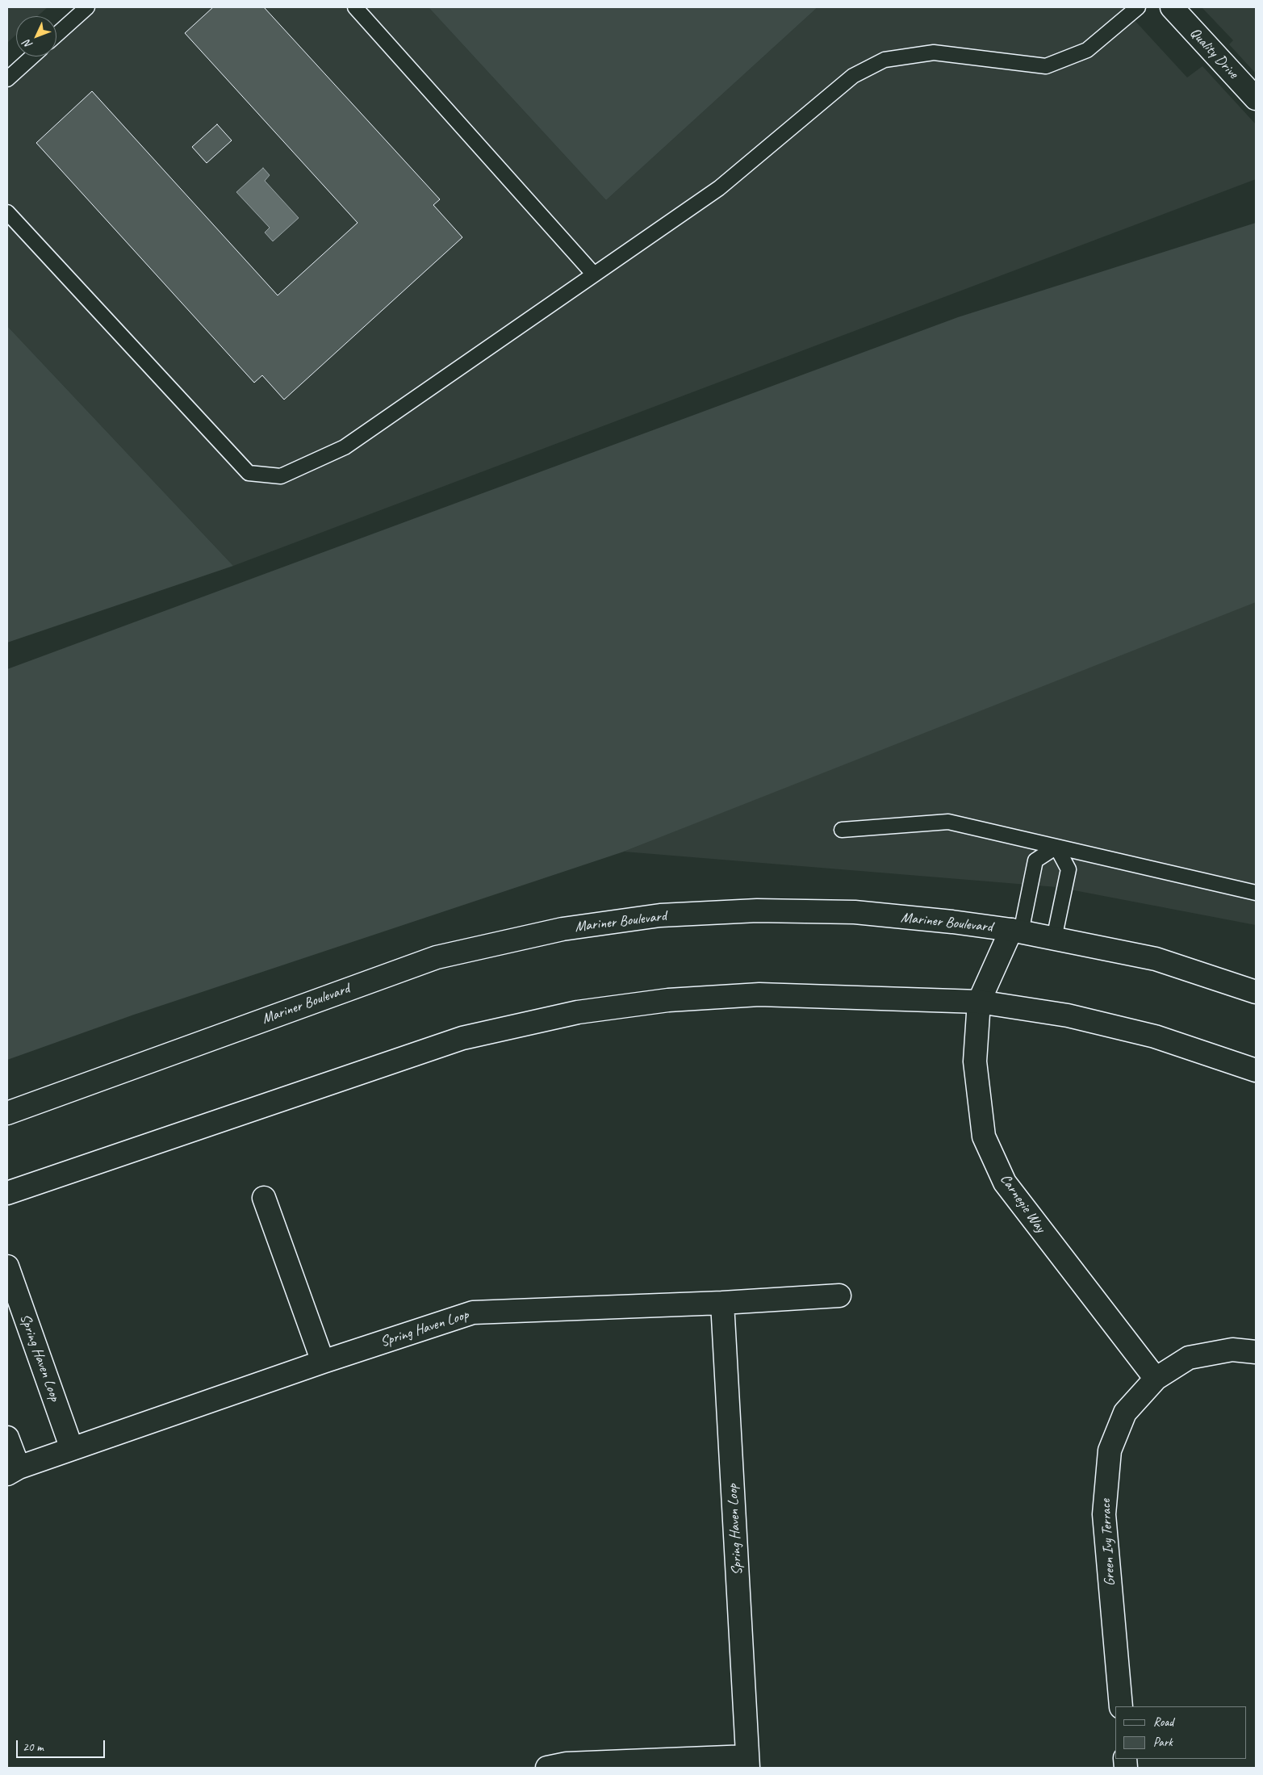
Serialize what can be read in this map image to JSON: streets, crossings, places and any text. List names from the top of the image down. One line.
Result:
{"streets":{"street":["Quality Drive","Mariner Boulevard","Carnegie Way","Spring Haven Loop","Green Ivy Terrace"]},"crossings":[["Mariner Boulevard","Carnegie Way"],["Carnegie Way","Green Ivy Terrace"]],"legend":["Road","Park"],"scale_bar":"20 m","north":"bottom left"}
